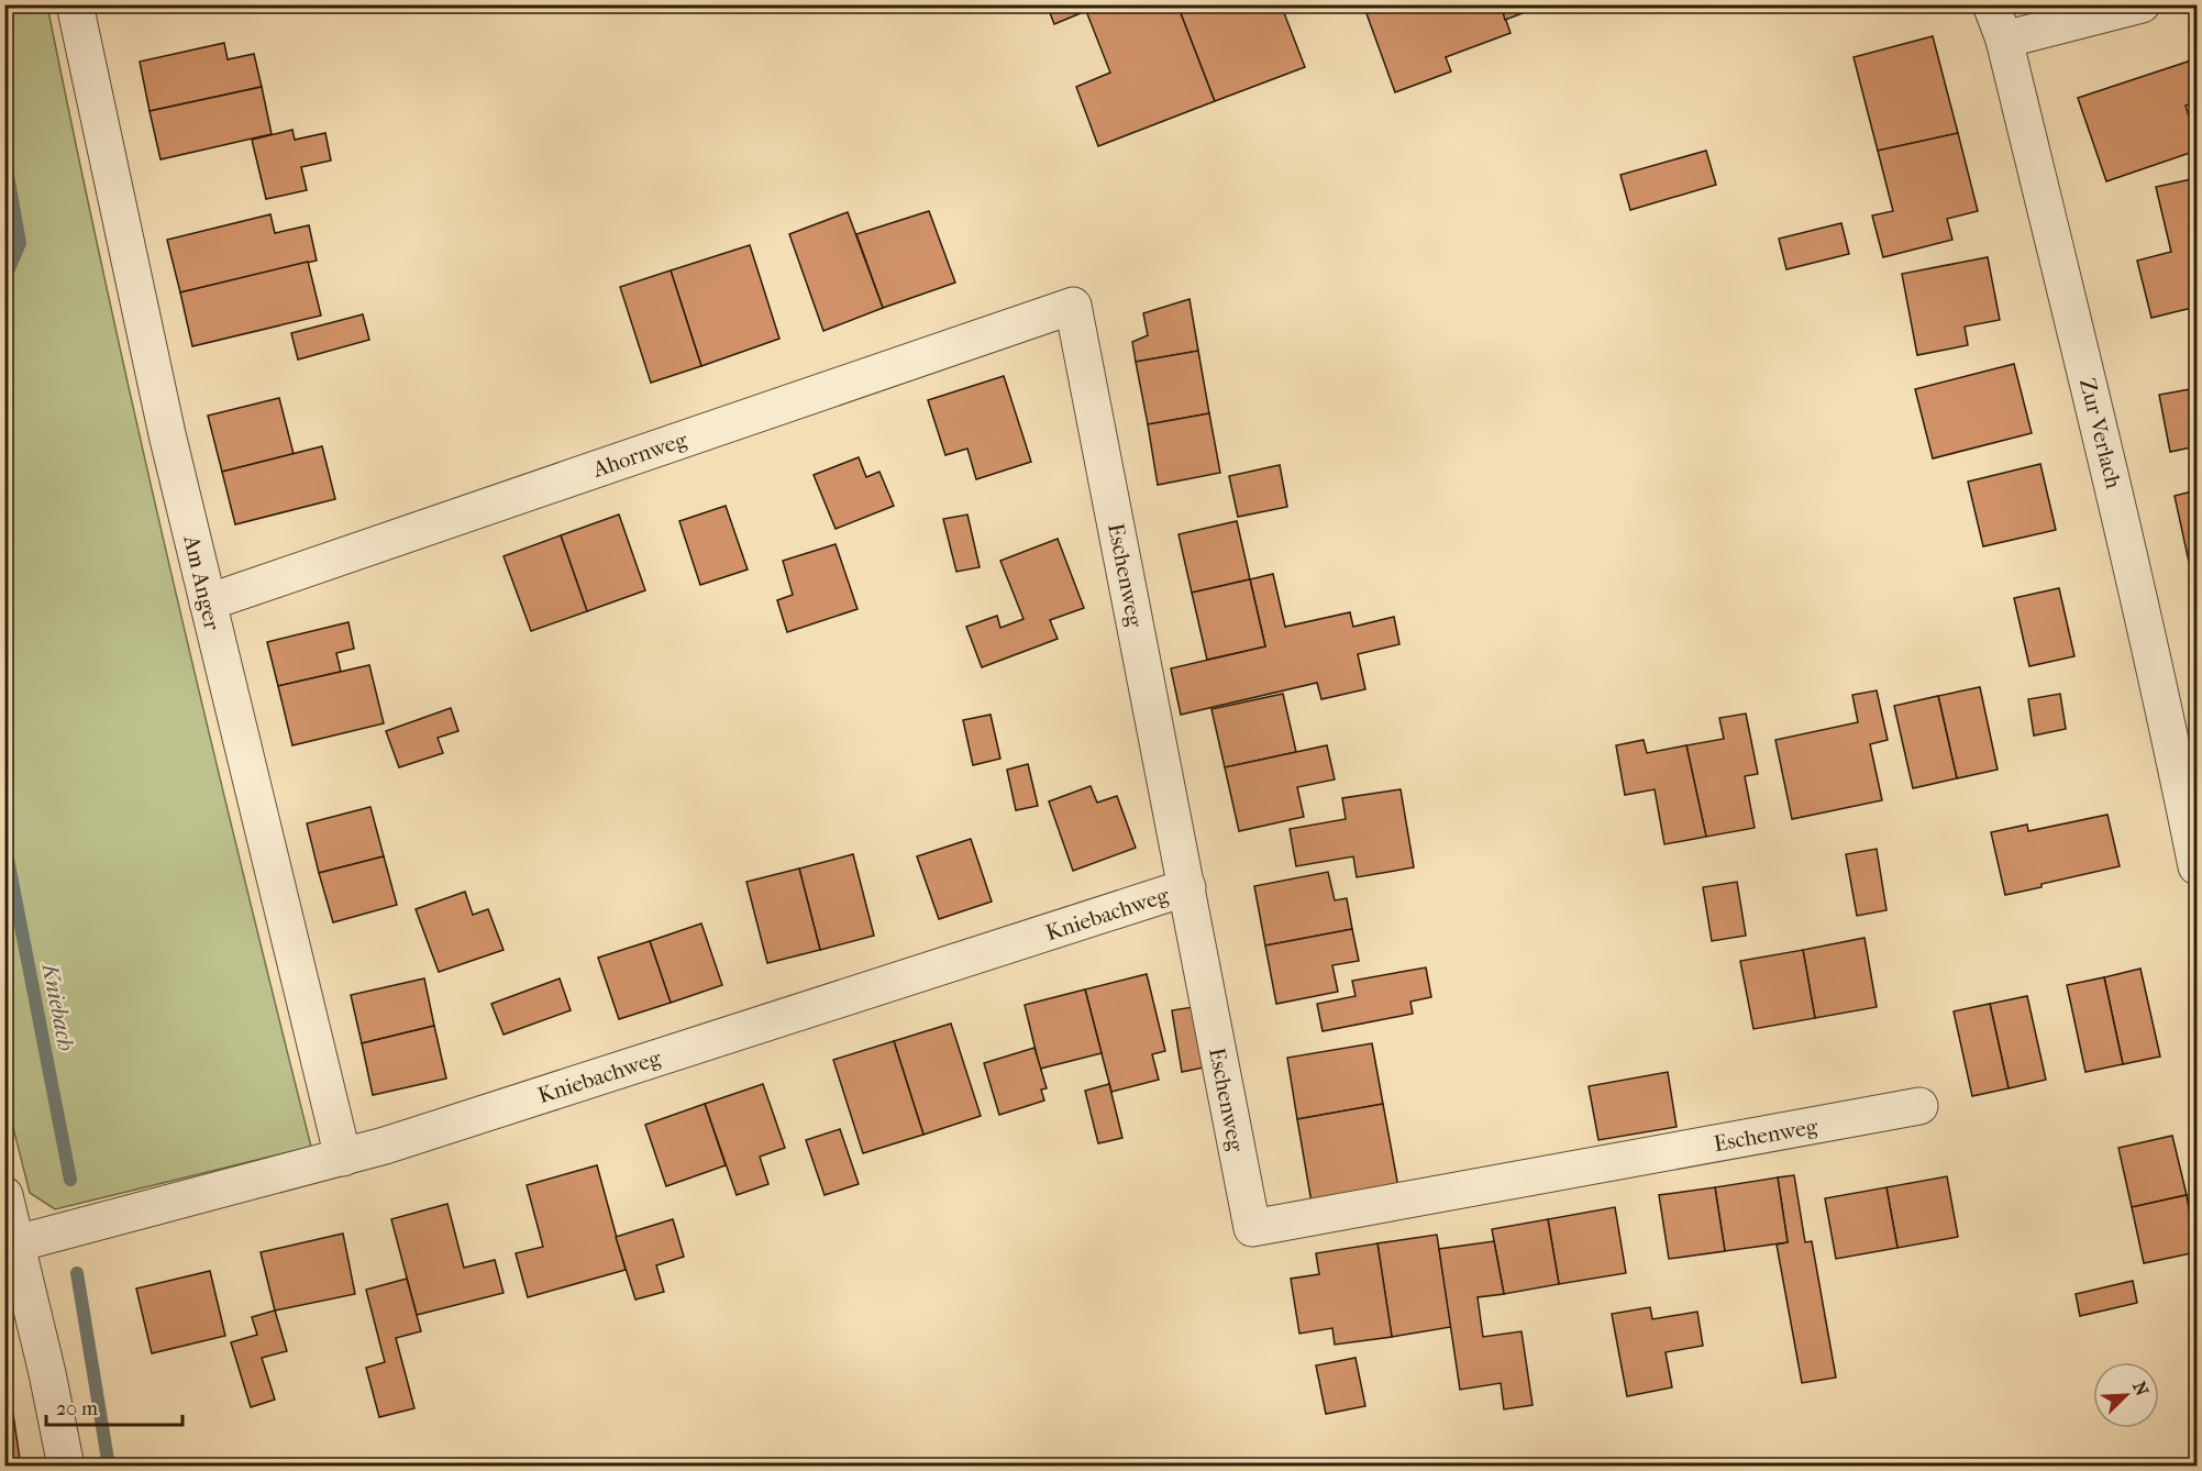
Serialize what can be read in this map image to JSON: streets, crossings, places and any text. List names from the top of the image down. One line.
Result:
{"streets":{"street":["Zur Verlach","Ahornweg","Eschenweg","Am Anger","Kniebachweg"]},"crossings":[["Ahornweg","Eschenweg"],["Ahornweg","Am Anger"],["Eschenweg","Kniebachweg"],["Am Anger","Kniebachweg"]],"water":["Kniebach"],"scale_bar":"20 m","north":"top right"}
